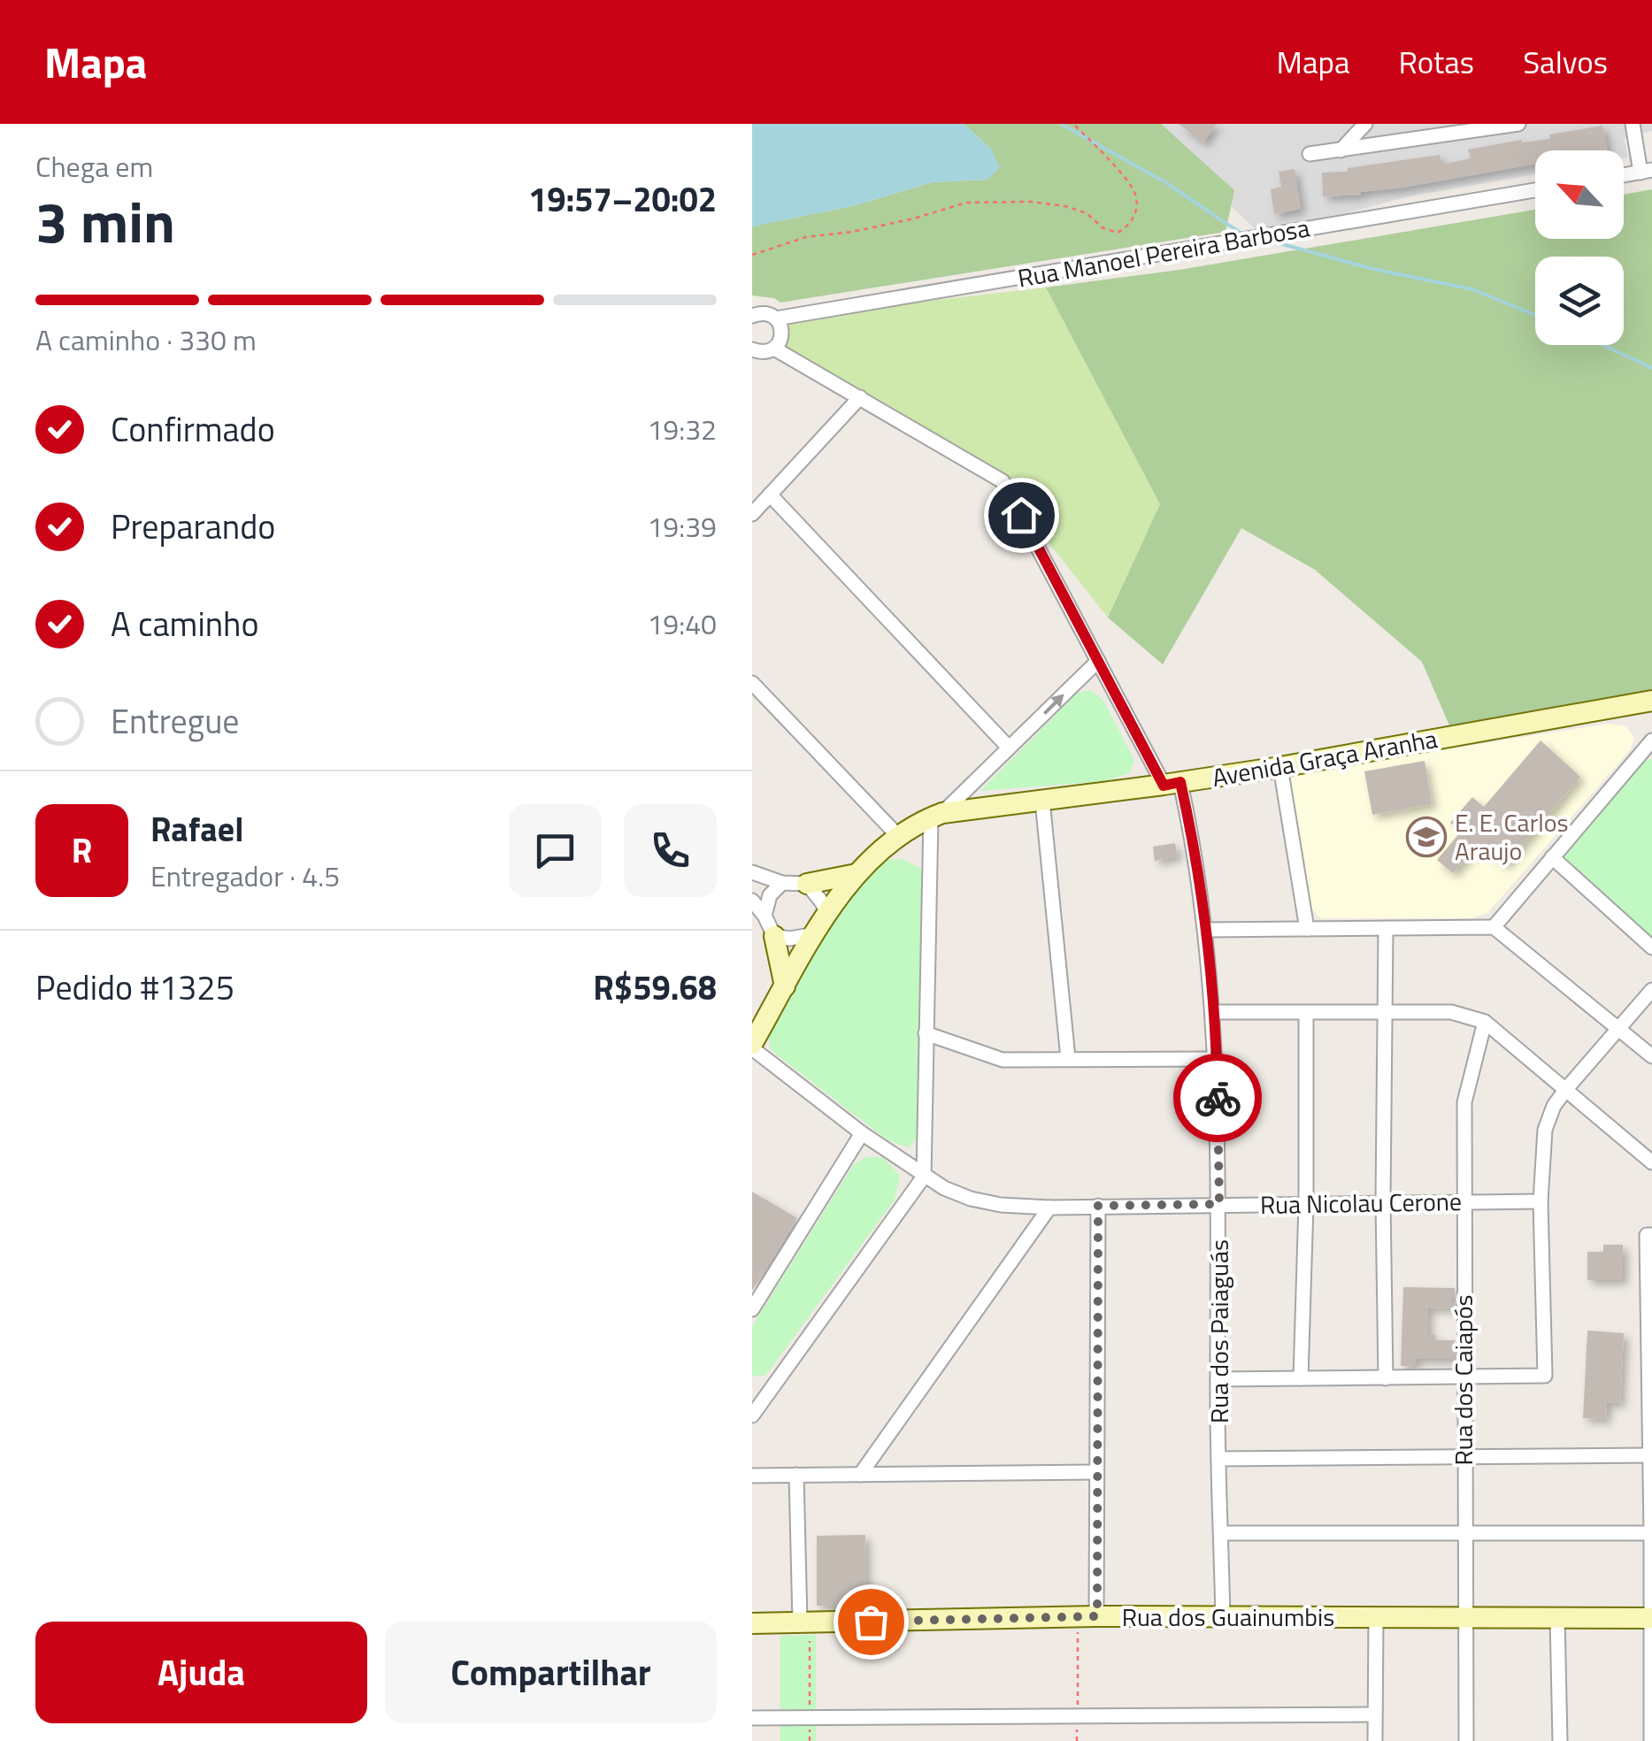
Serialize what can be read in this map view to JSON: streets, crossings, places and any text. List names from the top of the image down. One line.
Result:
{"streets":{"street":["Rua Manoel Pereira Barbosa","Avenida Graça Aranha","Rua Nicolau Cerone","Rua dos Paiaguás","Rua dos Caiapós","Rua dos Guainumbis"]},"crossings":[["Avenida Graça Aranha","Rua dos Paiaguás"],["Rua Nicolau Cerone","Rua dos Paiaguás"],["Rua Nicolau Cerone","Rua dos Caiapós"],["Rua dos Paiaguás","Rua dos Guainumbis"],["Rua dos Caiapós","Rua dos Guainumbis"]],"places":{"school or university":["E. E. Carlos Araujo"]},"north":"top left","page":{"header":"Mapa","nav":["Mapa","Rotas","Salvos"],"heading":["3 min","Chega em","19:57–20:02"],"panel":["Rafael","Entregador · 4.5","Pedido #1325","R$59.68"],"bar":"A caminho · 330 m","list":[["Confirmado","19:32"],["Preparando","19:39"],["A caminho","19:40"],"Entregue"],"round":"R","buttons":["Ajuda","Compartilhar"]}}
